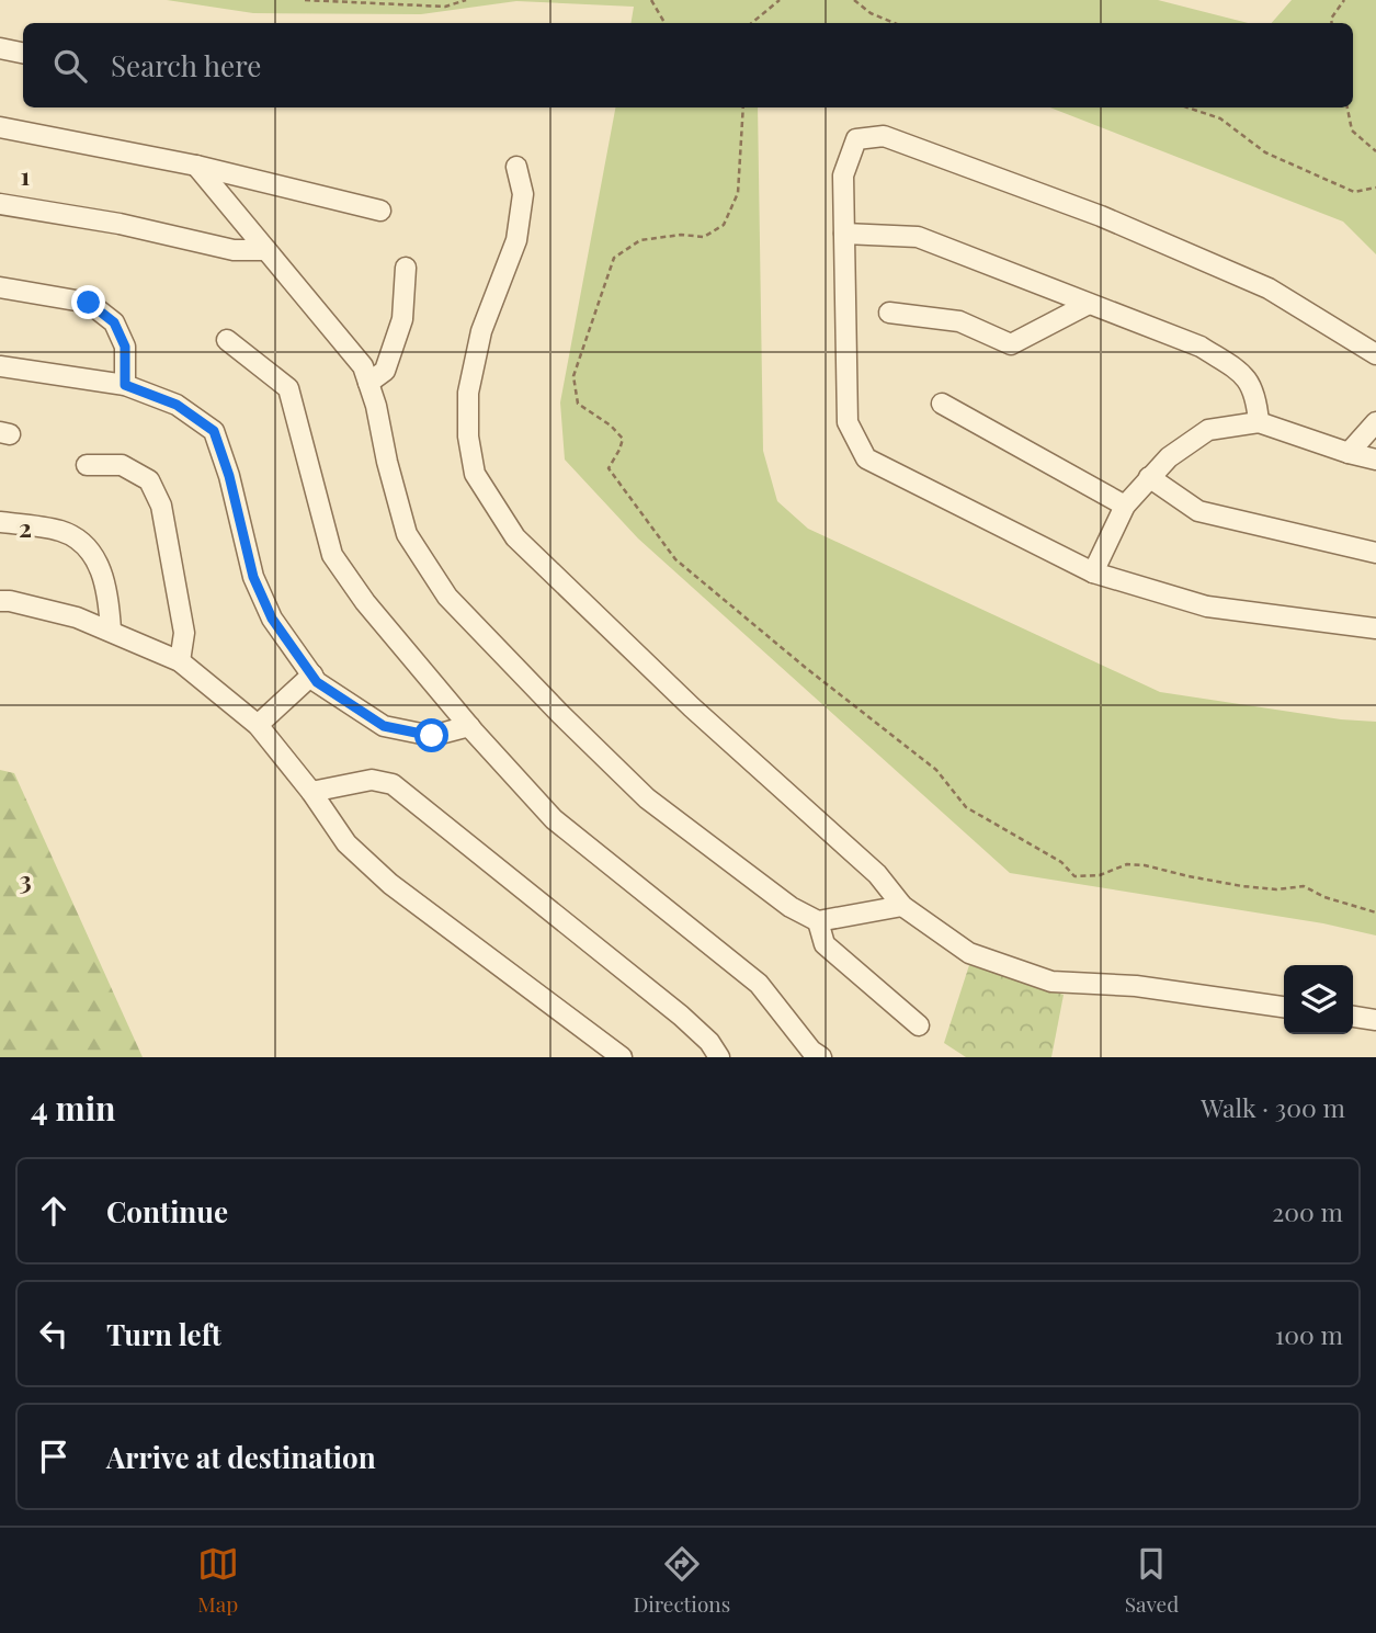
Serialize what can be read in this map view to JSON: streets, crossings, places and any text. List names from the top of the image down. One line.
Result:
{"page":{"search":"Search here","heading":["4 min","Walk · 300 m"],"list":[["Continue","200 m"],["Turn left","100 m"],"Arrive at destination"],"nav":["Map","Directions","Saved"]},"grid":{"rows":["1","2","3"]}}
